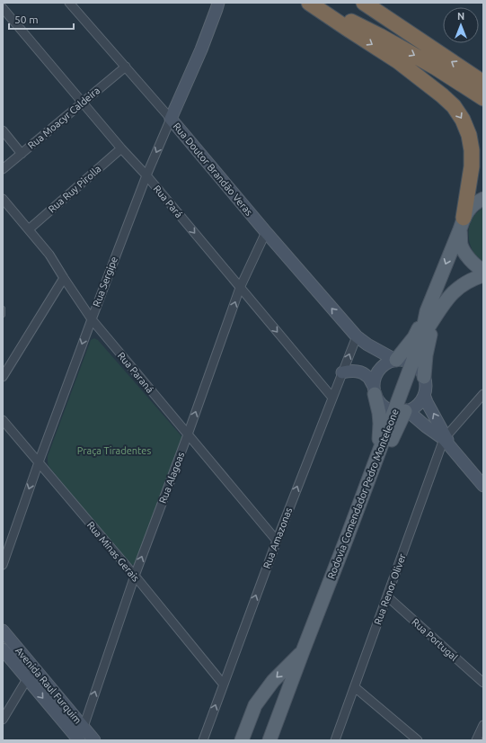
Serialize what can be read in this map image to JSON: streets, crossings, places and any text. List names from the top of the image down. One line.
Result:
{"streets":{"main road":["Rodovia Comendador Pedro Monteleone"],"street":["Rua Moacyr Caldeira","Rua Doutor Brandão Veras","Rua Ruy Pirolla","Rua Pará","Rua Sergipe","Rua Paraná","Rua Alagoas","Rua Amazonas","Rua Minas Gerais","Rua Renor Oliver","Rua Portugal","Avenida Raul Furquim"]},"crossings":[["Rua Moacyr Caldeira","Rua Doutor Brandão Veras"],["Rua Moacyr Caldeira","Rua Pará"],["Rua Doutor Brandão Veras","Rua Sergipe"],["Rua Doutor Brandão Veras","Rua Alagoas"],["Rua Doutor Brandão Veras","Rodovia Comendador Pedro Monteleone"],["Rua Doutor Brandão Veras","Rua Amazonas"],["Rua Ruy Pirolla","Rua Pará"],["Rua Ruy Pirolla","Rua Paraná"],["Rua Pará","Rua Sergipe"],["Rua Pará","Rua Alagoas"],["Rua Pará","Rua Amazonas"],["Rua Sergipe","Rua Paraná"],["Rua Sergipe","Rua Minas Gerais"],["Rua Paraná","Rua Alagoas"],["Rua Paraná","Rua Amazonas"],["Rua Alagoas","Rua Minas Gerais"],["Rua Alagoas","Avenida Raul Furquim"],["Rua Amazonas","Rua Minas Gerais"],["Rua Renor Oliver","Rua Portugal"]],"one_way":["Rua Pará","Rua Sergipe","Rua Alagoas","Rua Amazonas"],"parks":["Praça Tiradentes"],"scale_bar":"50 m","north":"top"}
